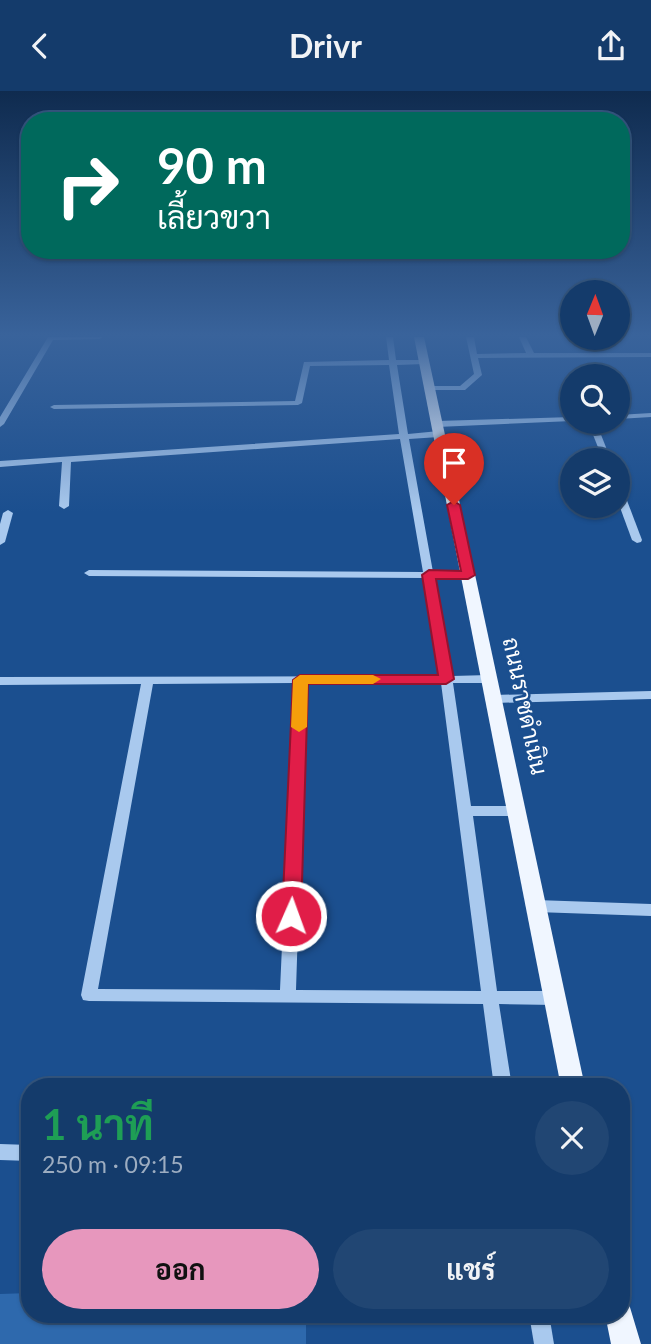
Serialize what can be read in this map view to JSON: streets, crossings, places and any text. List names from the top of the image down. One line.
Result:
{"streets":{"main road":["ถนนราชดำเนิน"]},"north":"top","page":{"header":"Drivr","turn":["90 m","เลี้ยวขวา"],"heading":["1 นาที","250 m · 09:15"],"buttons":["ออก","แชร์"]}}
